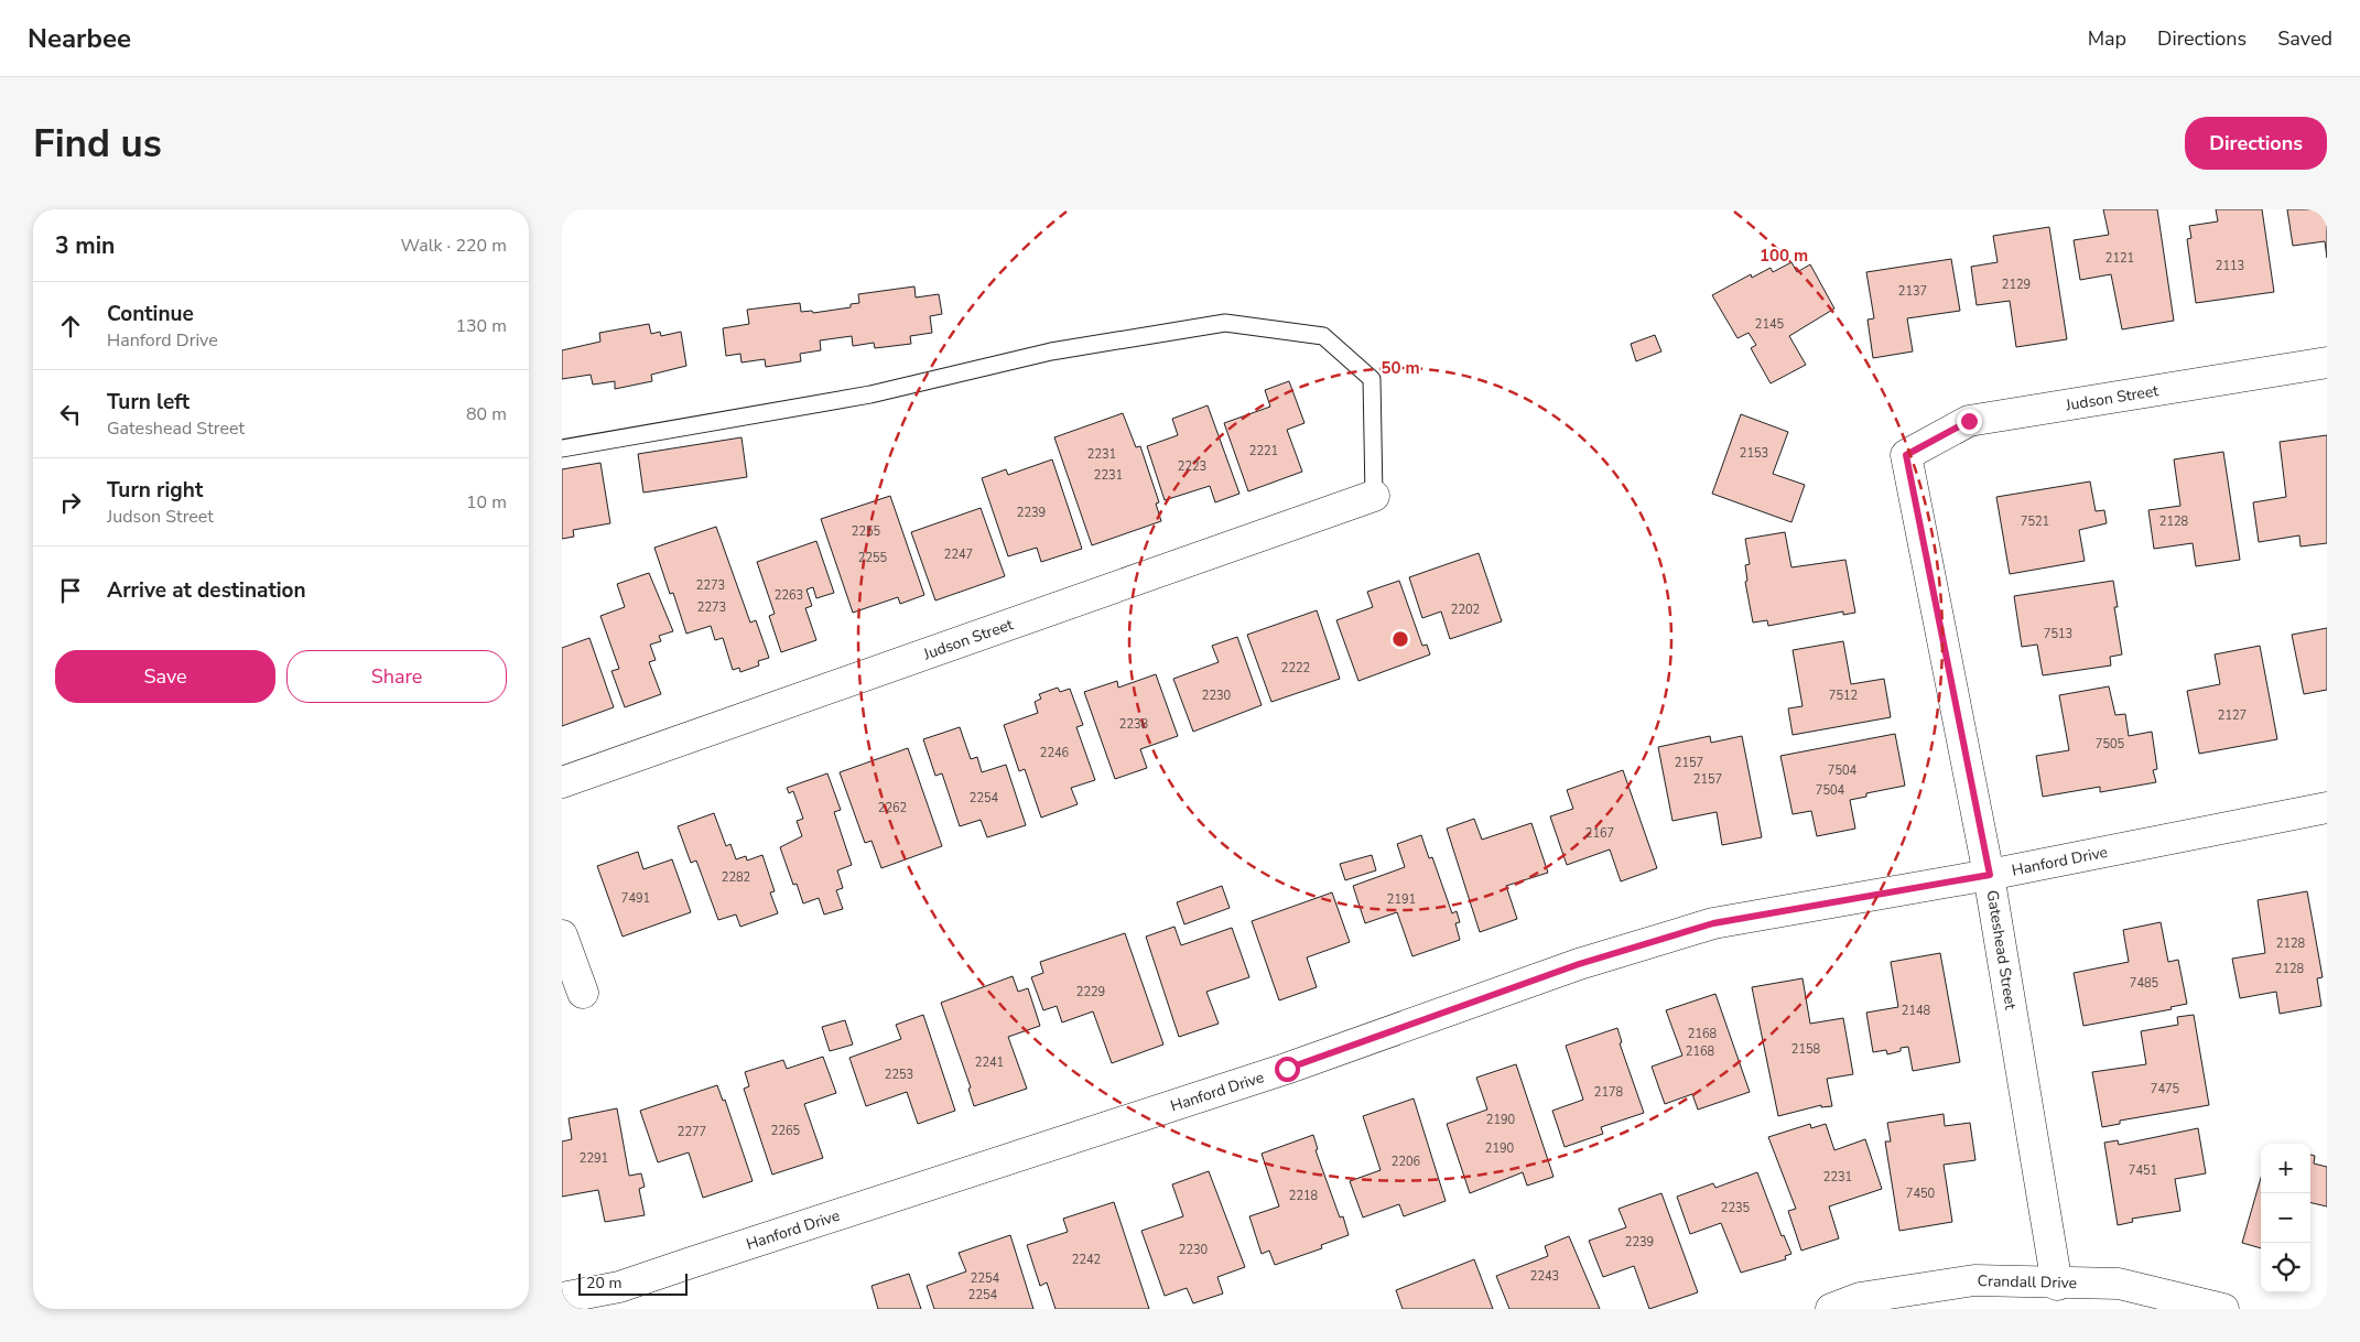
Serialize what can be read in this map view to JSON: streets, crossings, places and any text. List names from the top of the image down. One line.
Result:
{"streets":{"street":["Judson Street","Hanford Drive","Gateshead Street","Crandall Drive"]},"crossings":[["Judson Street","Gateshead Street"],["Hanford Drive","Gateshead Street"],["Gateshead Street","Crandall Drive"]],"house_numbers":["2121","2113","2129","2137","2145","2221","2153","2231","2223","2231","2239","7521","2128","2255","2247","2255","2273","2263","2273","2202","7513","2222","2230","7512","2127","2238","7505","2246","2157","7504","2157","7504","2254","2262","2167","2282","7491","2191","2128","2128","7485","2229","2148","2168","2158","2168","2241","2253","7475","2178","2190","2265","2277","2190","2291","2206","7451","2231","7450","2218","2235","2239","2230","2242","2243","2254","2254"],"scale_bar":"20 m","page":{"header":"Nearbee","nav":["Map","Directions","Saved"],"buttons":["Directions",["Save","Share"]],"title":"Find us","heading":["3 min","Walk · 220 m"],"list":[["Continue","Hanford Drive","130 m"],["Turn left","Gateshead Street","80 m"],["Turn right","Judson Street","10 m"],"Arrive at destination"],"map_buttons":["+","−"],"scale":"20 m"},"rings":["100 m","50 m"]}
